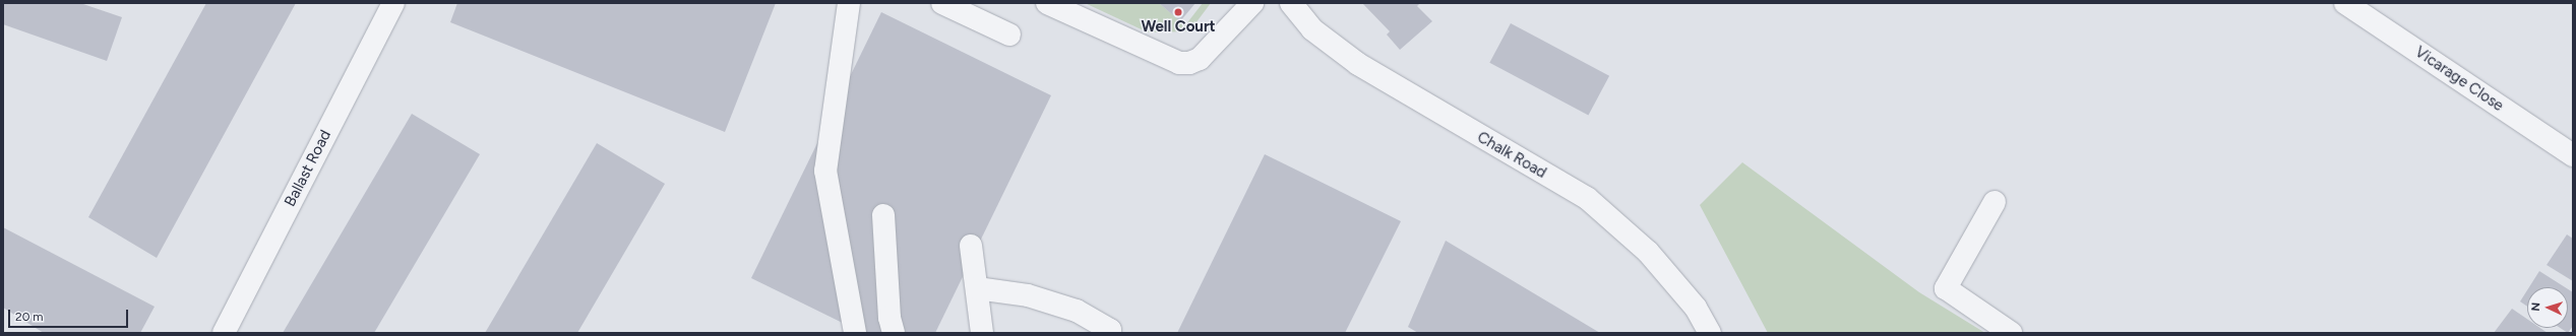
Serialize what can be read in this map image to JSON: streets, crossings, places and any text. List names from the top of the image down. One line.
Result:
{"streets":{"street":["Vicarage Close","Chalk Road","Ballast Road"]},"places":["Well Court"],"scale_bar":"20 m","north":"left"}
